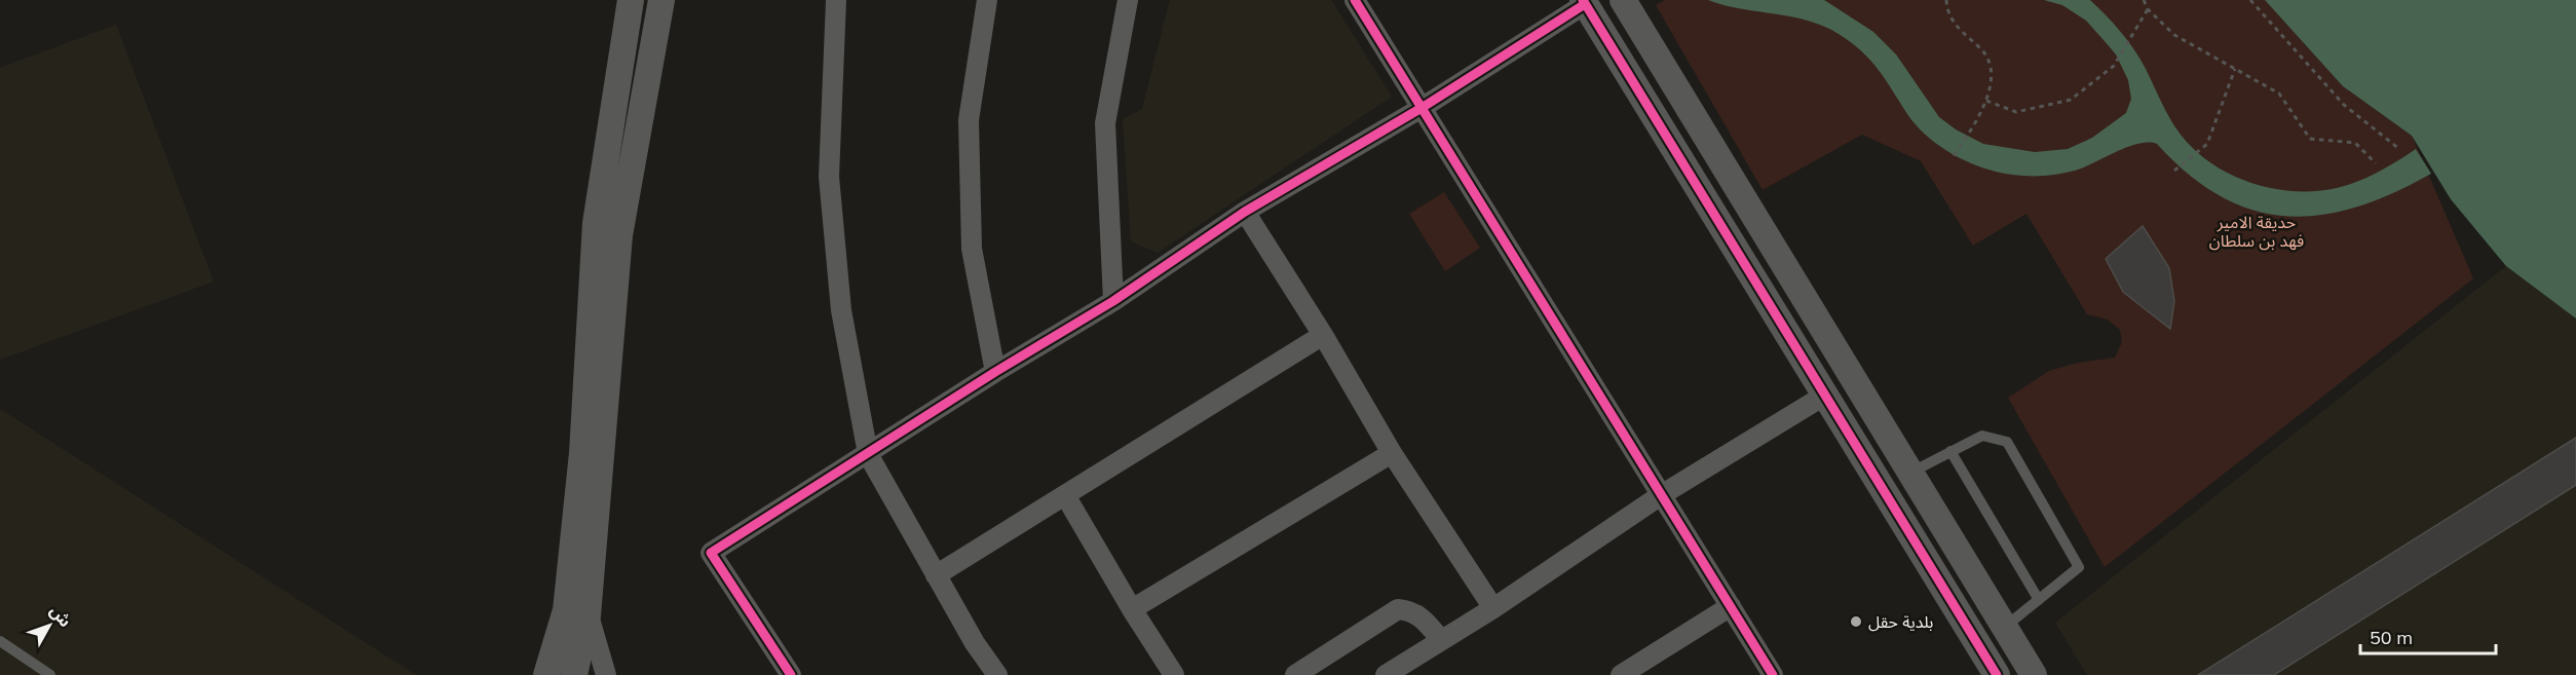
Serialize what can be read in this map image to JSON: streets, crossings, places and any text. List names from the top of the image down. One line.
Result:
{"parks":["حديقة الامير فهد بن سلطان"],"places":["بلدية حقل"],"scale_bar":"50 m","north":"top right"}
